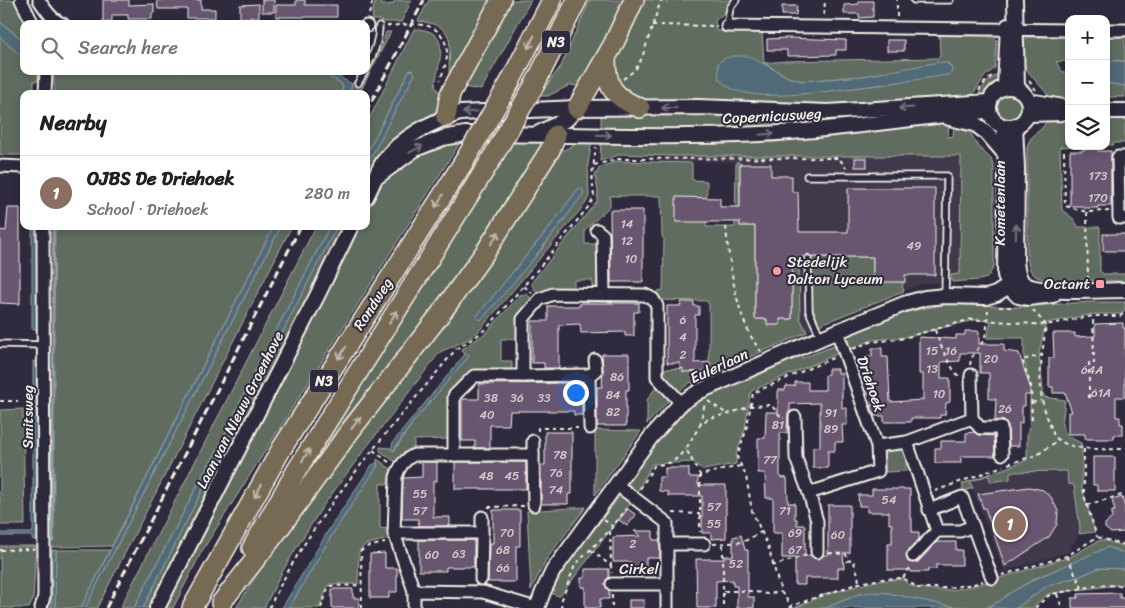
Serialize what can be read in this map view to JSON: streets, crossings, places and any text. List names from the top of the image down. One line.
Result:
{"streets":{"highway":["N3","Rondweg"],"street":["Copernicusweg","Kometenlaan","Eulerlaan","Driehoek","Laan van Nieuw Groenhove","Smitsweg","Cirkel"]},"crossings":[["N3","Copernicusweg"],["N3","Rondweg"],["Copernicusweg","Kometenlaan"],["Kometenlaan","Eulerlaan"],["Eulerlaan","Driehoek"]],"places":{"other":["Stedelijk Dalton Lyceum"],"transit":["Octant"]},"house_numbers":["173","170","14","12","49","10","6","4","15","16","2","20","13","64A","86","61A","10","84","38","36","33","26","82","91","40","81","89","78","77","76","48","45","74","55","54","57","57","71","55","70","69","60","2","68","67","63","60","52","66"],"page":{"map_buttons":["+","−"],"search":"Search here","heading":"Nearby","list":[{"mark":"1","name":"OJBS De Driehoek","note":"School · Driehoek","value":"280 m"}],"pins":"1"}}
